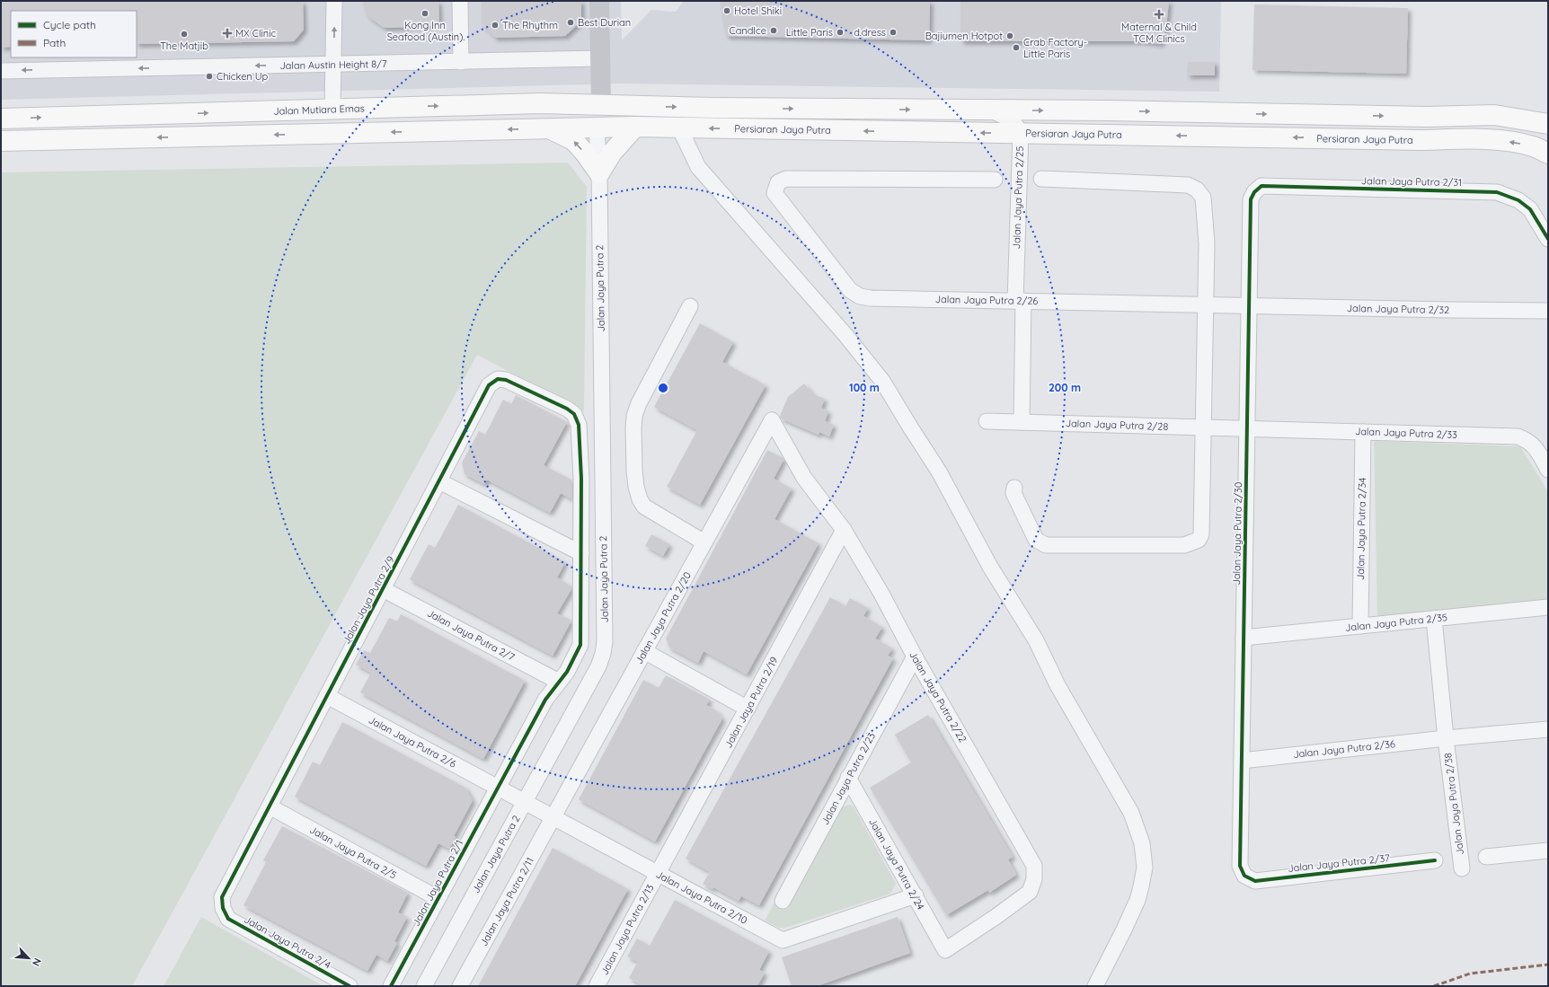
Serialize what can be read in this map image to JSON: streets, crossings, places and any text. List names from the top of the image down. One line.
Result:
{"streets":{"main road":["Jalan Mutiara Emas","Persiaran Jaya Putra"],"street":["Jalan Austin Height 8/7","Jalan Jaya Putra 2/31","Jalan Jaya Putra 2/25","Jalan Jaya Putra 2","Jalan Jaya Putra 2/26","Jalan Jaya Putra 2/32","Jalan Jaya Putra 2/28","Jalan Jaya Putra 2/33","Jalan Jaya Putra 2/34","Jalan Jaya Putra 2/30","Jalan Jaya Putra 2/9","Jalan Jaya Putra 2/20","Jalan Jaya Putra 2/35","Jalan Jaya Putra 2/7","Jalan Jaya Putra 2/22","Jalan Jaya Putra 2/19","Jalan Jaya Putra 2/6","Jalan Jaya Putra 2/36","Jalan Jaya Putra 2/23","Jalan Jaya Putra 2/38","Jalan Jaya Putra 2/5","Jalan Jaya Putra 2/37","Jalan Jaya Putra 2/24","Jalan Jaya Putra 2/1","Jalan Jaya Putra 2/10","Jalan Jaya Putra 2/11","Jalan Jaya Putra 2/13","Jalan Jaya Putra 2/4"]},"crossings":[["Jalan Mutiara Emas","Persiaran Jaya Putra"],["Persiaran Jaya Putra","Jalan Jaya Putra 2/25"],["Persiaran Jaya Putra","Jalan Jaya Putra 2"],["Jalan Jaya Putra 2/31","Jalan Jaya Putra 2/30"],["Jalan Jaya Putra 2/25","Jalan Jaya Putra 2/26"],["Jalan Jaya Putra 2/25","Jalan Jaya Putra 2/28"],["Jalan Jaya Putra 2","Jalan Jaya Putra 2/10"],["Jalan Jaya Putra 2/26","Jalan Jaya Putra 2/32"],["Jalan Jaya Putra 2/26","Jalan Jaya Putra 2/30"],["Jalan Jaya Putra 2/32","Jalan Jaya Putra 2/30"],["Jalan Jaya Putra 2/28","Jalan Jaya Putra 2/33"],["Jalan Jaya Putra 2/28","Jalan Jaya Putra 2/30"],["Jalan Jaya Putra 2/33","Jalan Jaya Putra 2/34"],["Jalan Jaya Putra 2/33","Jalan Jaya Putra 2/30"],["Jalan Jaya Putra 2/34","Jalan Jaya Putra 2/35"],["Jalan Jaya Putra 2/30","Jalan Jaya Putra 2/35"],["Jalan Jaya Putra 2/30","Jalan Jaya Putra 2/36"],["Jalan Jaya Putra 2/30","Jalan Jaya Putra 2/37"],["Jalan Jaya Putra 2/9","Jalan Jaya Putra 2/7"],["Jalan Jaya Putra 2/9","Jalan Jaya Putra 2/6"],["Jalan Jaya Putra 2/9","Jalan Jaya Putra 2/5"],["Jalan Jaya Putra 2/9","Jalan Jaya Putra 2/1"],["Jalan Jaya Putra 2/9","Jalan Jaya Putra 2/4"],["Jalan Jaya Putra 2/20","Jalan Jaya Putra 2/22"],["Jalan Jaya Putra 2/20","Jalan Jaya Putra 2/10"],["Jalan Jaya Putra 2/20","Jalan Jaya Putra 2/11"],["Jalan Jaya Putra 2/35","Jalan Jaya Putra 2/38"],["Jalan Jaya Putra 2/7","Jalan Jaya Putra 2/1"],["Jalan Jaya Putra 2/22","Jalan Jaya Putra 2/19"],["Jalan Jaya Putra 2/22","Jalan Jaya Putra 2/23"],["Jalan Jaya Putra 2/22","Jalan Jaya Putra 2/24"],["Jalan Jaya Putra 2/19","Jalan Jaya Putra 2/10"],["Jalan Jaya Putra 2/19","Jalan Jaya Putra 2/13"],["Jalan Jaya Putra 2/6","Jalan Jaya Putra 2/1"],["Jalan Jaya Putra 2/6","Jalan Jaya Putra 2/10"],["Jalan Jaya Putra 2/36","Jalan Jaya Putra 2/38"],["Jalan Jaya Putra 2/23","Jalan Jaya Putra 2/24"],["Jalan Jaya Putra 2/5","Jalan Jaya Putra 2/1"],["Jalan Jaya Putra 2/24","Jalan Jaya Putra 2/10"],["Jalan Jaya Putra 2/1","Jalan Jaya Putra 2/10"],["Jalan Jaya Putra 2/10","Jalan Jaya Putra 2/11"],["Jalan Jaya Putra 2/10","Jalan Jaya Putra 2/13"]],"one_way":["Jalan Austin Height 8/7"],"places":{"other":["Hotel Shiki","Kong Inn Seafood (Austin)","Best Durian","The Rhythm","CandIce","Little Paris","d.dress","The Matjib","Bajiumen Hotpot","Crab Factory- Little Paris","Chicken Up"],"health":["Maternal & Child TCM Clinics","MX Clinic"]},"legend":["Cycle path","Path"],"north":"bottom right","rings":["100 m","200 m"]}
